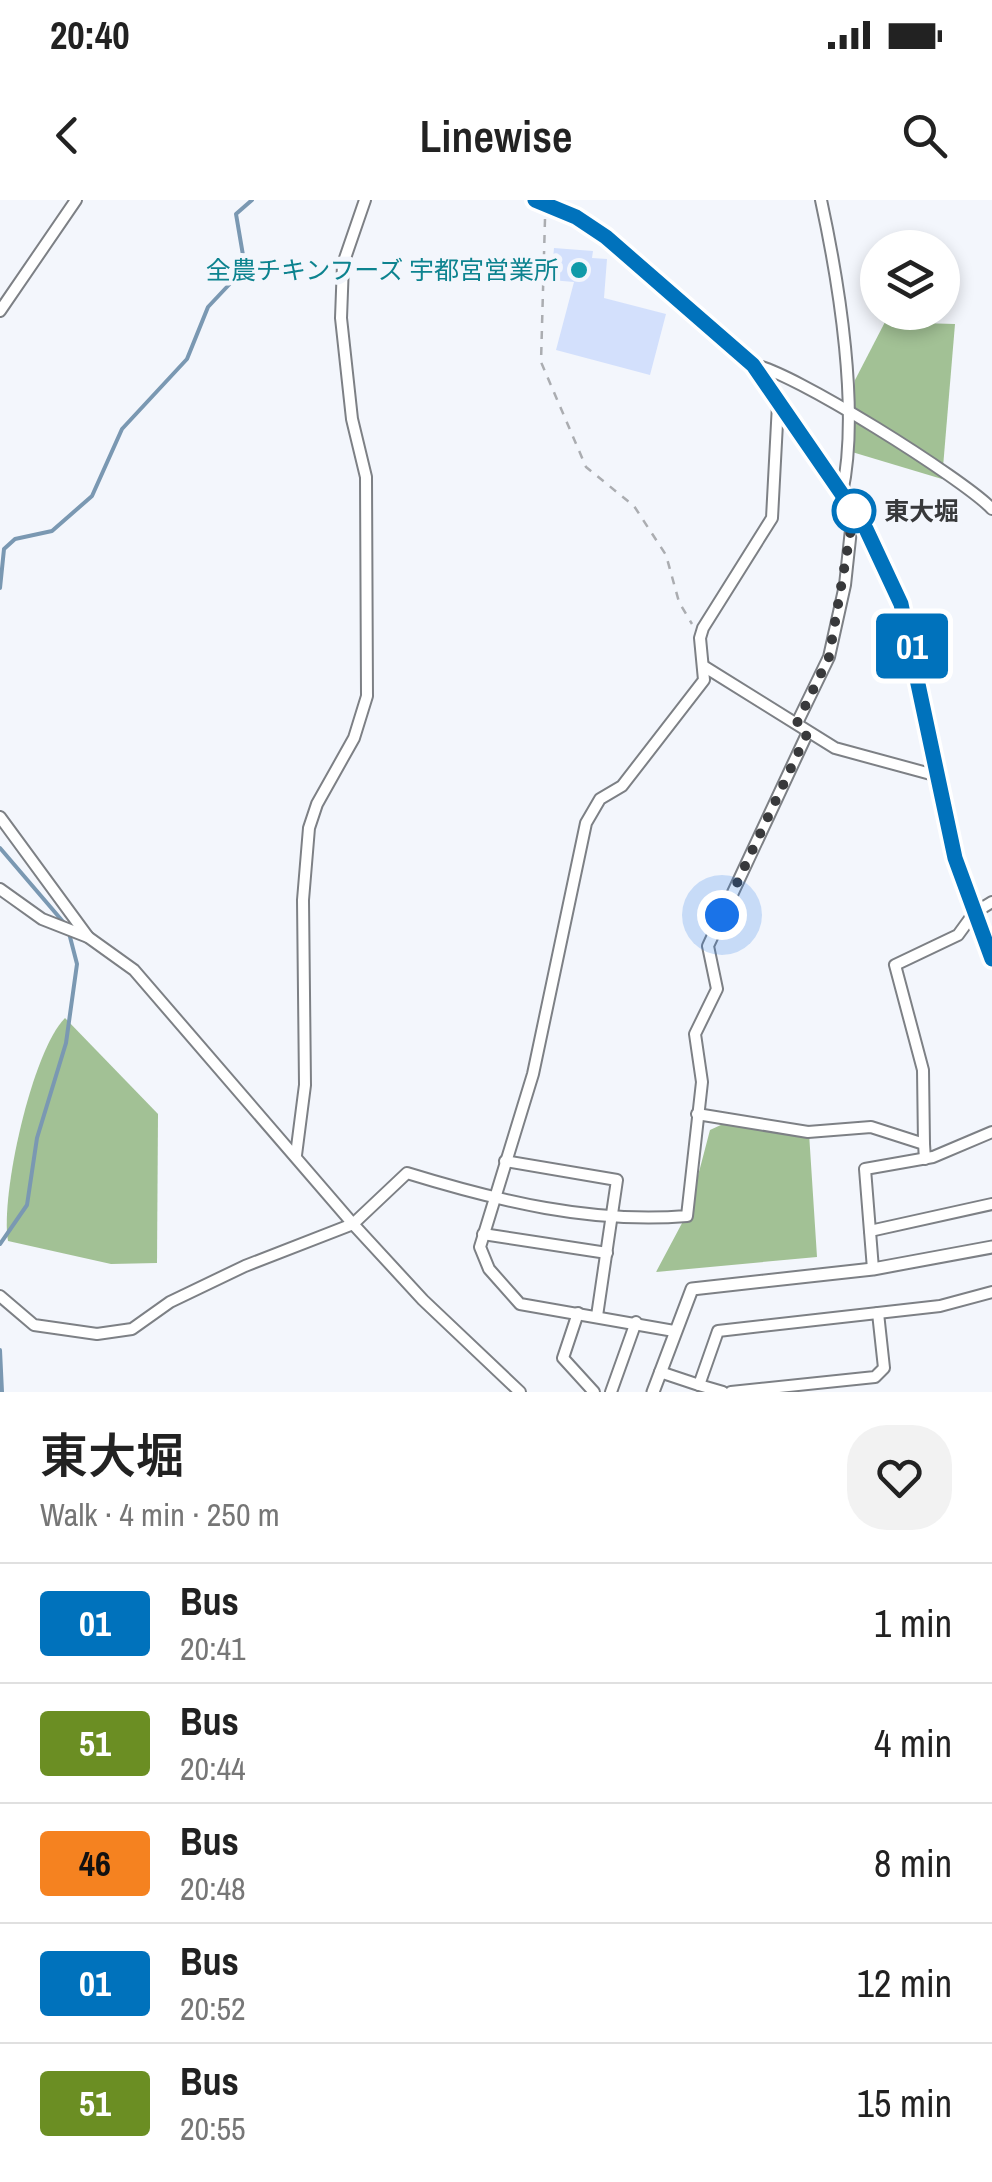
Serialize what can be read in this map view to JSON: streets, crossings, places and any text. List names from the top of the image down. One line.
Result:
{"places":["全農チキンフーズ 宇都宮営業所","東大堀"],"lines":["bus line 01"],"page":{"status":"20:40","header":"Linewise","on_map":"01","heading":["東大堀","Walk · 4 min · 250 m"],"list":[{"mark":"01","name":"Bus","note":"20:41","value":"1 min"},{"mark":"51","name":"Bus","note":"20:44","value":"4 min"},{"mark":"46","name":"Bus","note":"20:48","value":"8 min"},{"mark":"01","name":"Bus","note":"20:52","value":"12 min"},{"mark":"51","name":"Bus","note":"20:55","value":"15 min"}]}}
